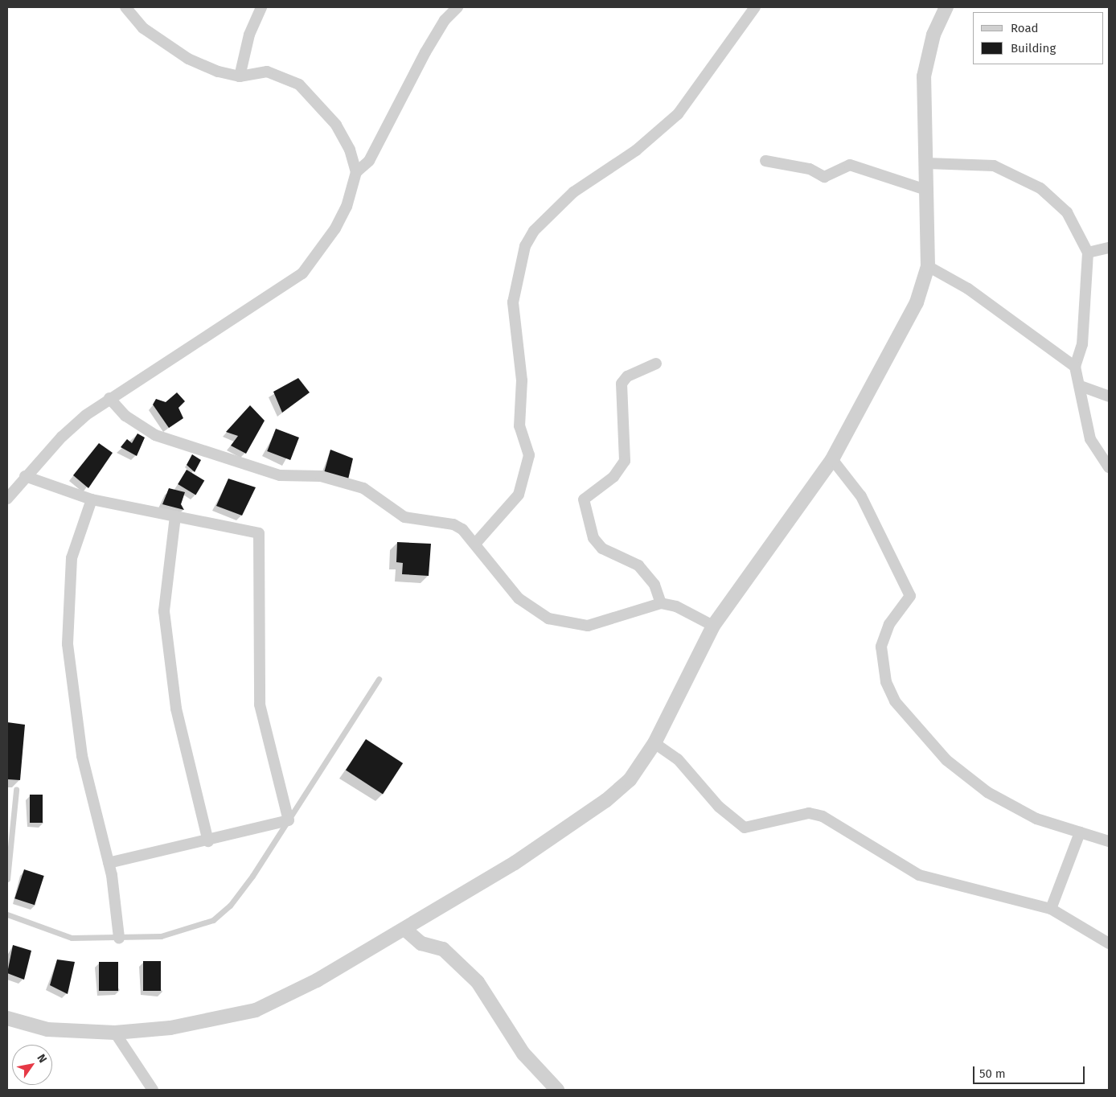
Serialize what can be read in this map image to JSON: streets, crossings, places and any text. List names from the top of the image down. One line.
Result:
{"legend":["Road","Building"],"scale_bar":"50 m","north":"top right"}
